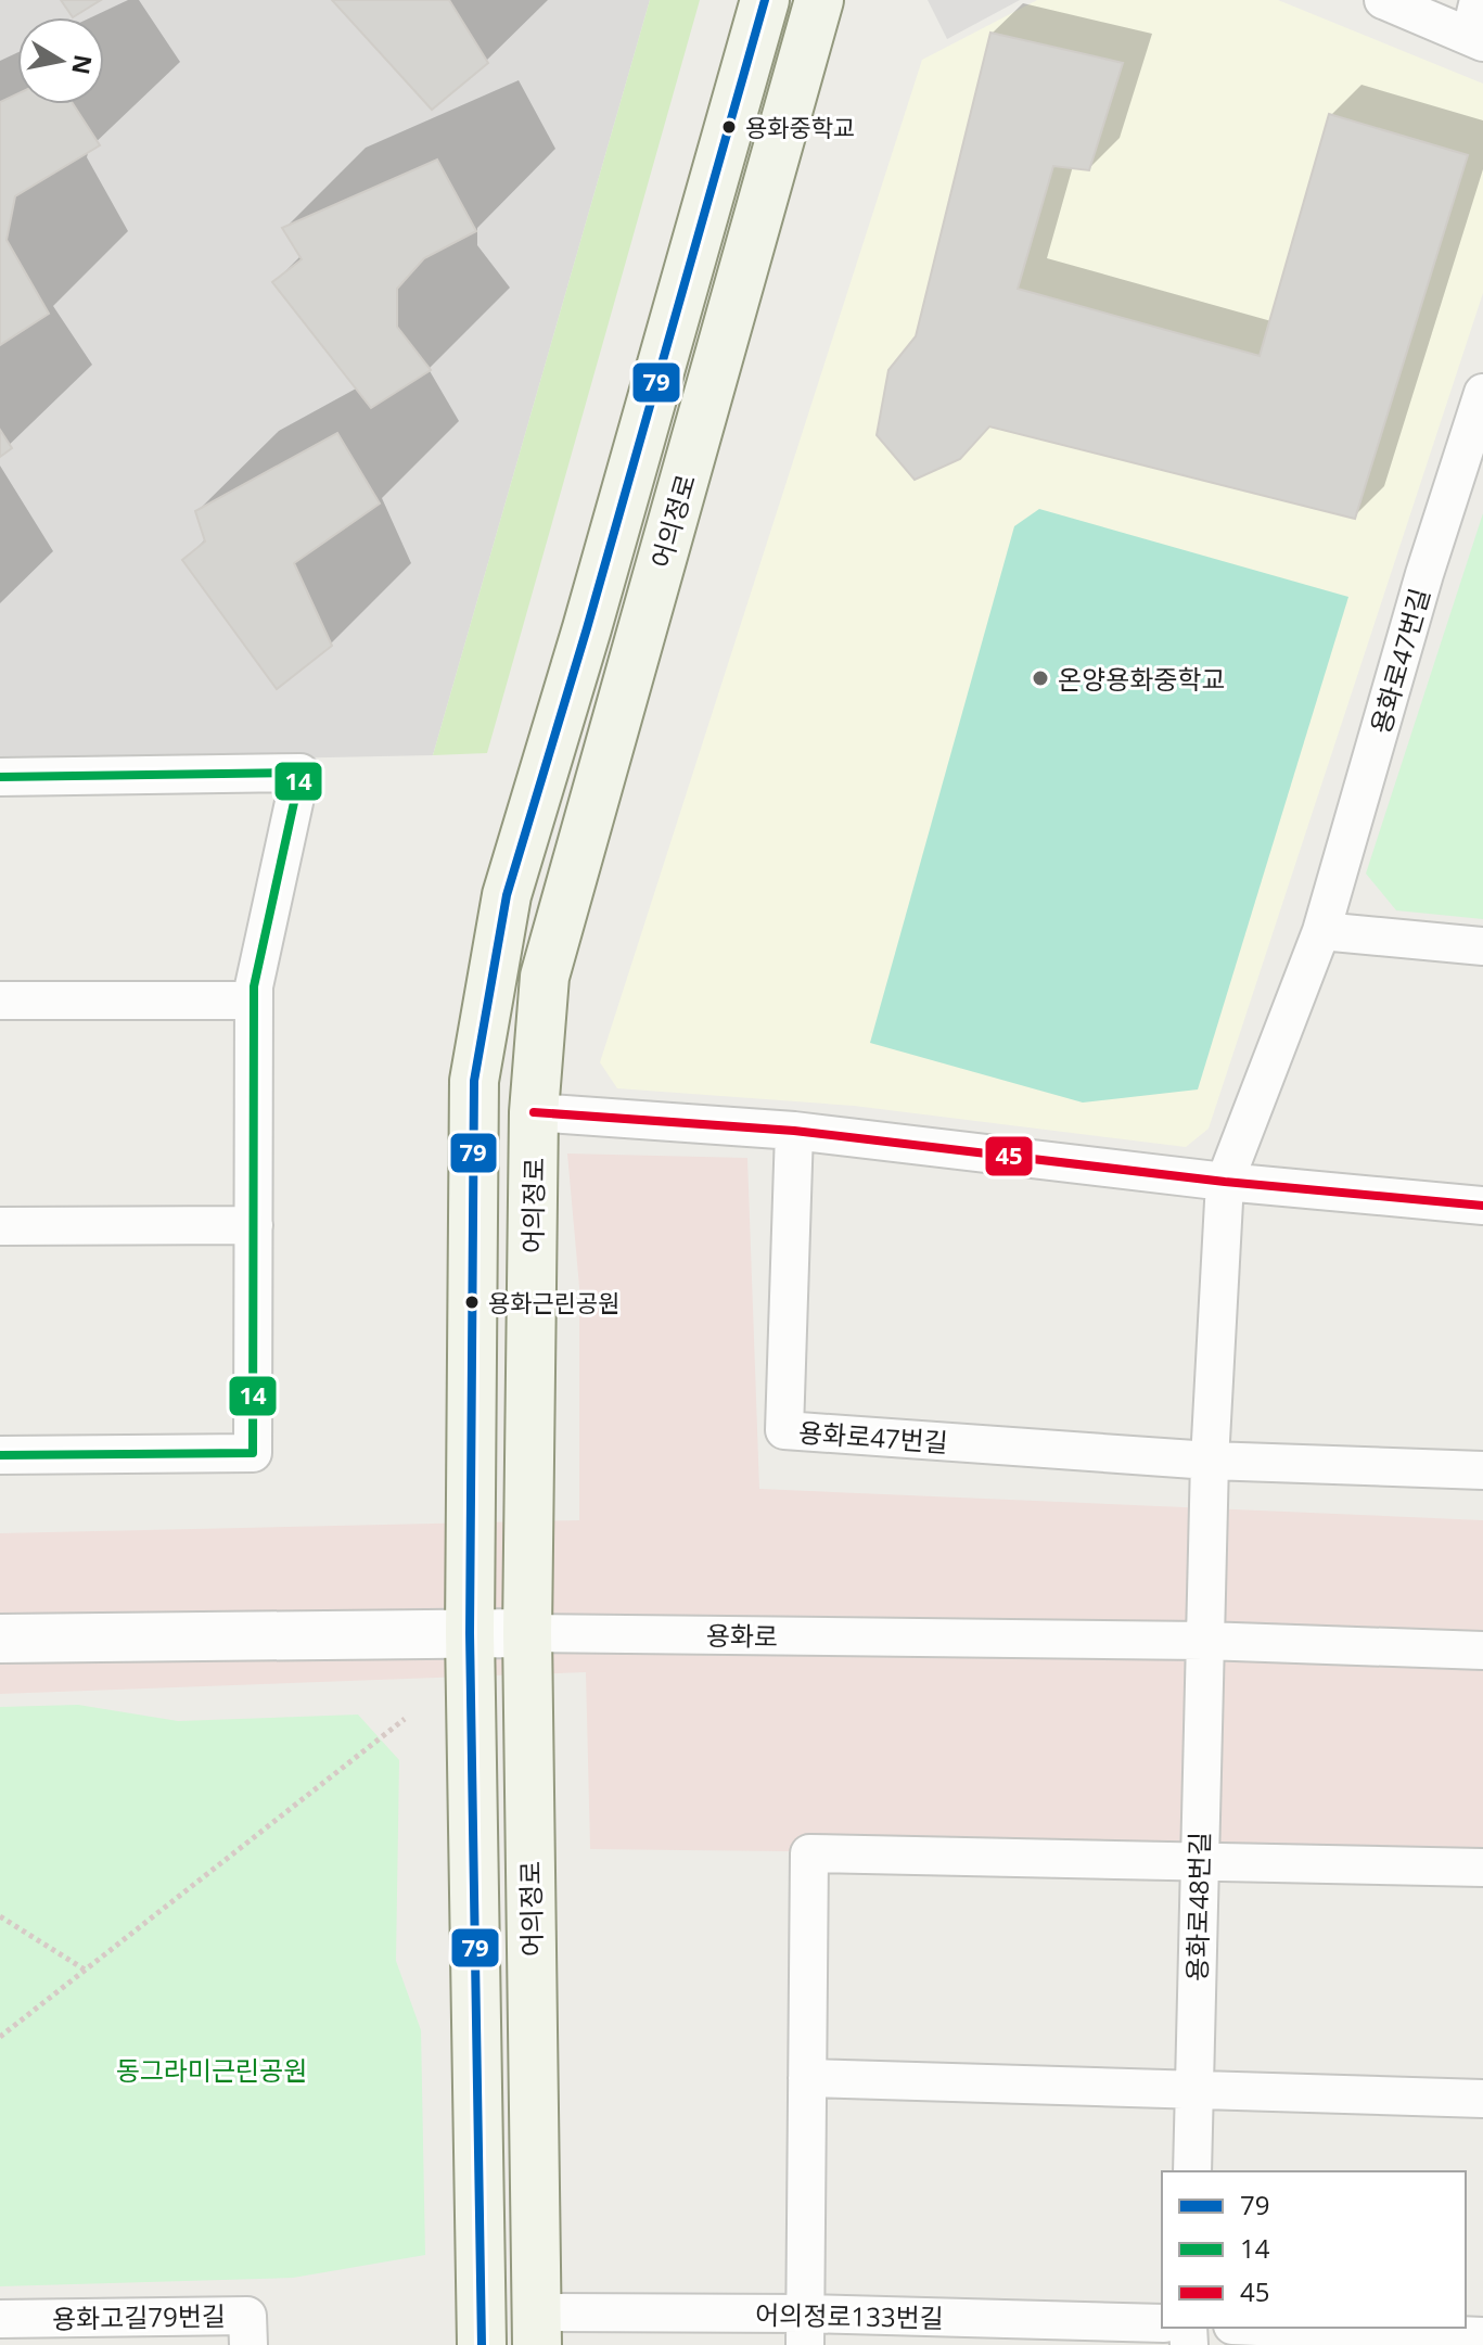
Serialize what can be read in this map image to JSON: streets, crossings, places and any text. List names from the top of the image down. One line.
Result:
{"streets":{"main road":["어의정로"],"street":["용화로47번길","용화로","용화로48번길","어의정로133번길","용화고길79번길"]},"crossings":[["어의정로","용화로"],["어의정로","어의정로133번길"],["용화로47번길","용화로"],["용화로47번길","용화로48번길"],["용화로","용화로48번길"]],"parks":["동그라미근린공원"],"places":["용화중학교","온양용화중학교","용화근린공원"],"lines":["transit line 79","transit line 14","transit line 45"],"legend":["79","14","45"],"north":"right"}
